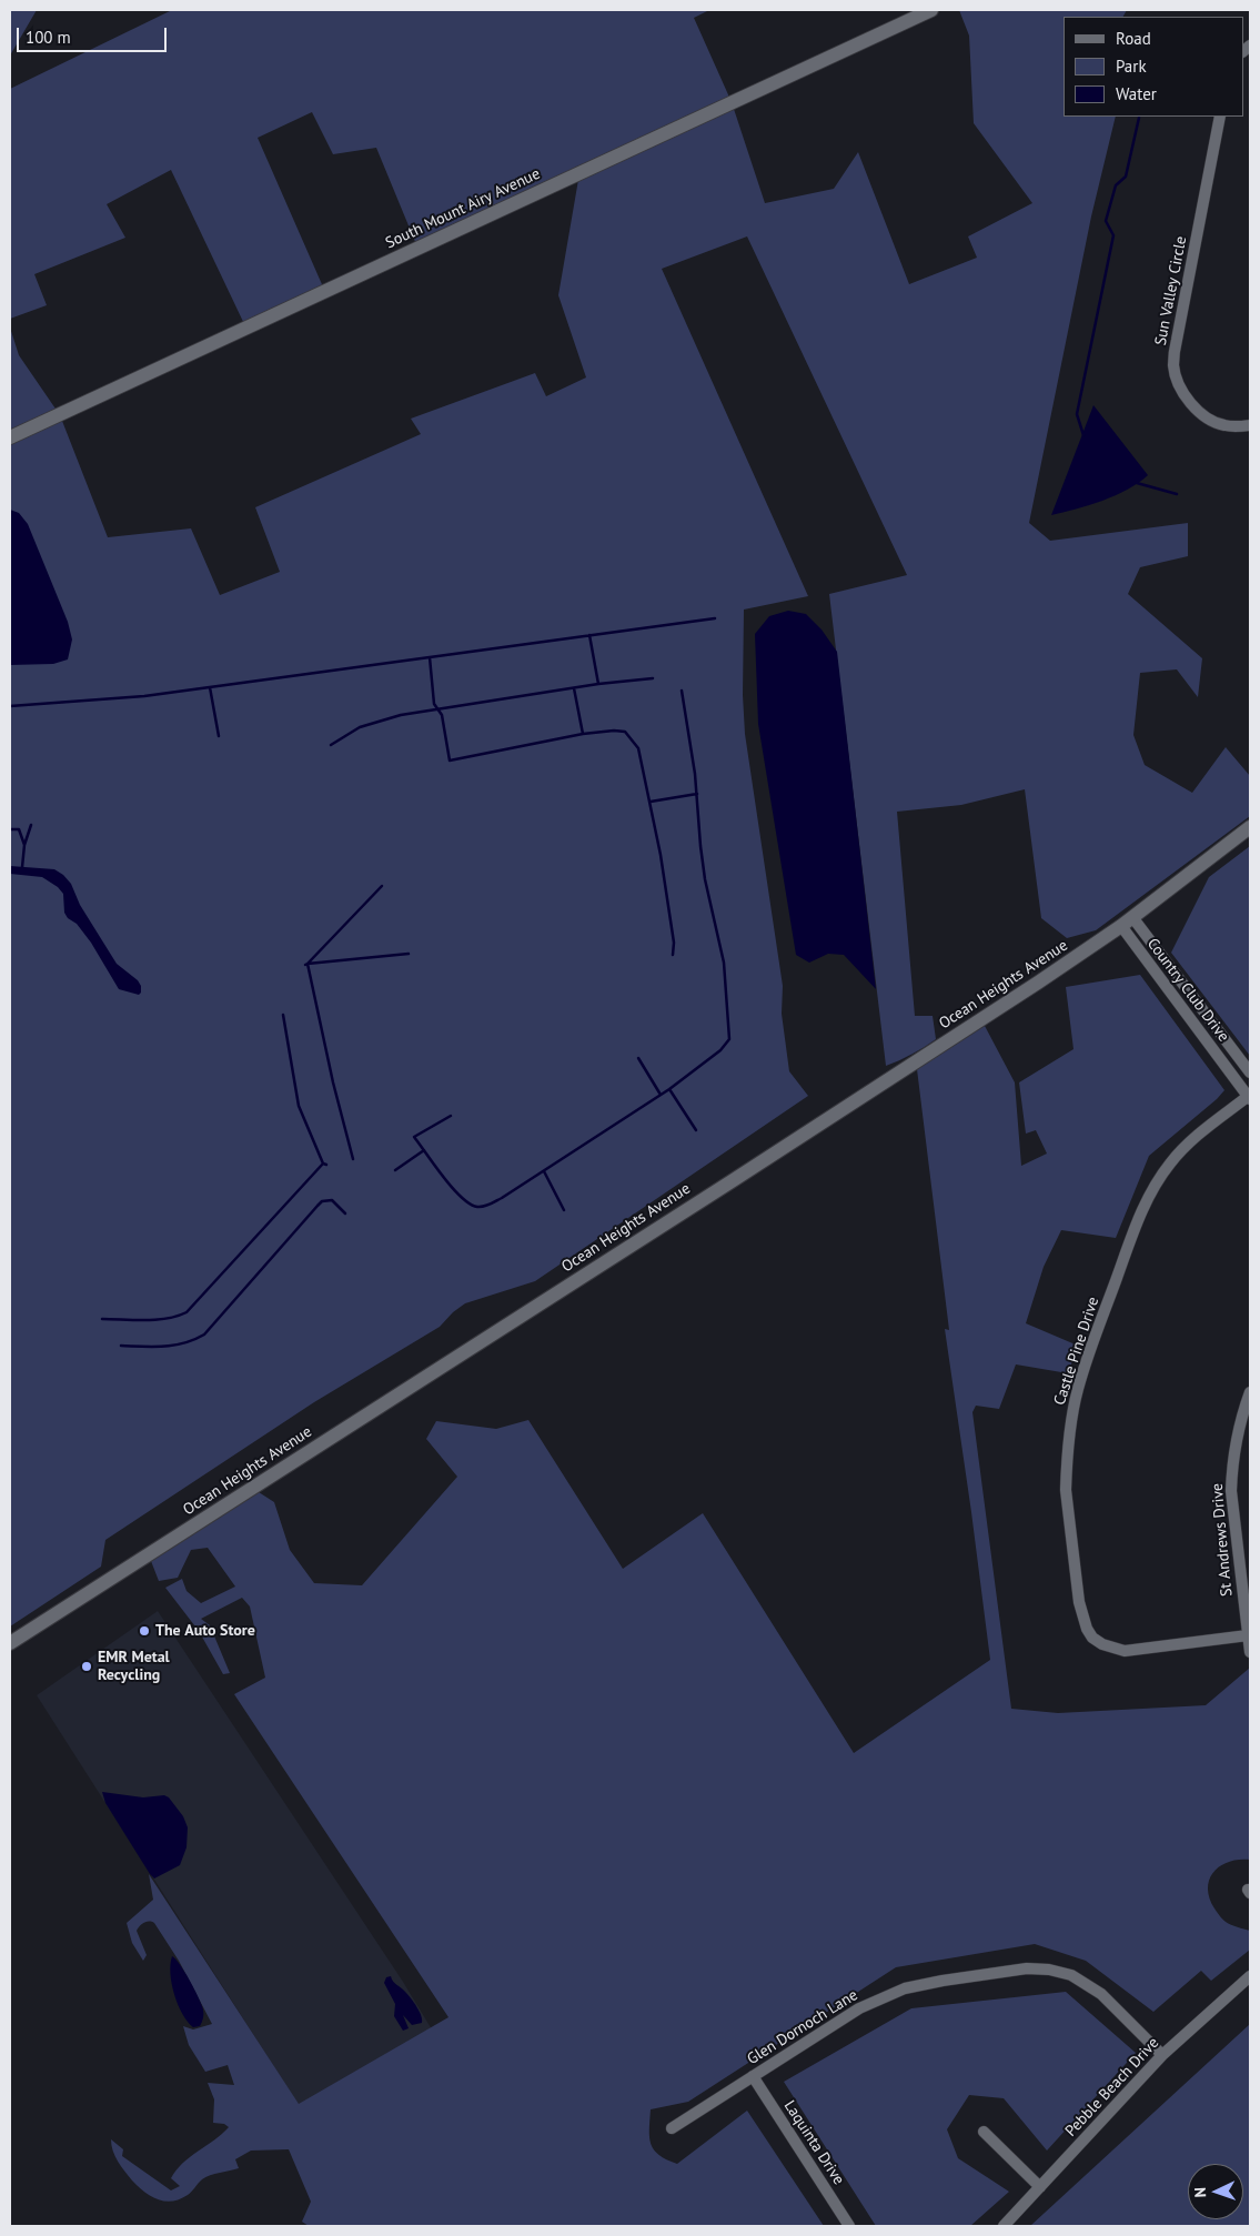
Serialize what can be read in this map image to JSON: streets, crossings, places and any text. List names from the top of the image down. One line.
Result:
{"streets":{"main road":["South Mount Airy Avenue","Ocean Heights Avenue"],"street":["Sun Valley Circle","Country Club Drive","Castle Pine Drive","St Andrews Drive","Glen Dornoch Lane","Pebble Beach Drive","Laquinta Drive"]},"crossings":[["Ocean Heights Avenue","Country Club Drive"],["Country Club Drive","Castle Pine Drive"],["Castle Pine Drive","St Andrews Drive"],["Glen Dornoch Lane","Pebble Beach Drive"],["Glen Dornoch Lane","Laquinta Drive"]],"places":["The Auto Store","EMR Metal Recycling"],"legend":["Road","Park","Water"],"scale_bar":"100 m","north":"left"}
